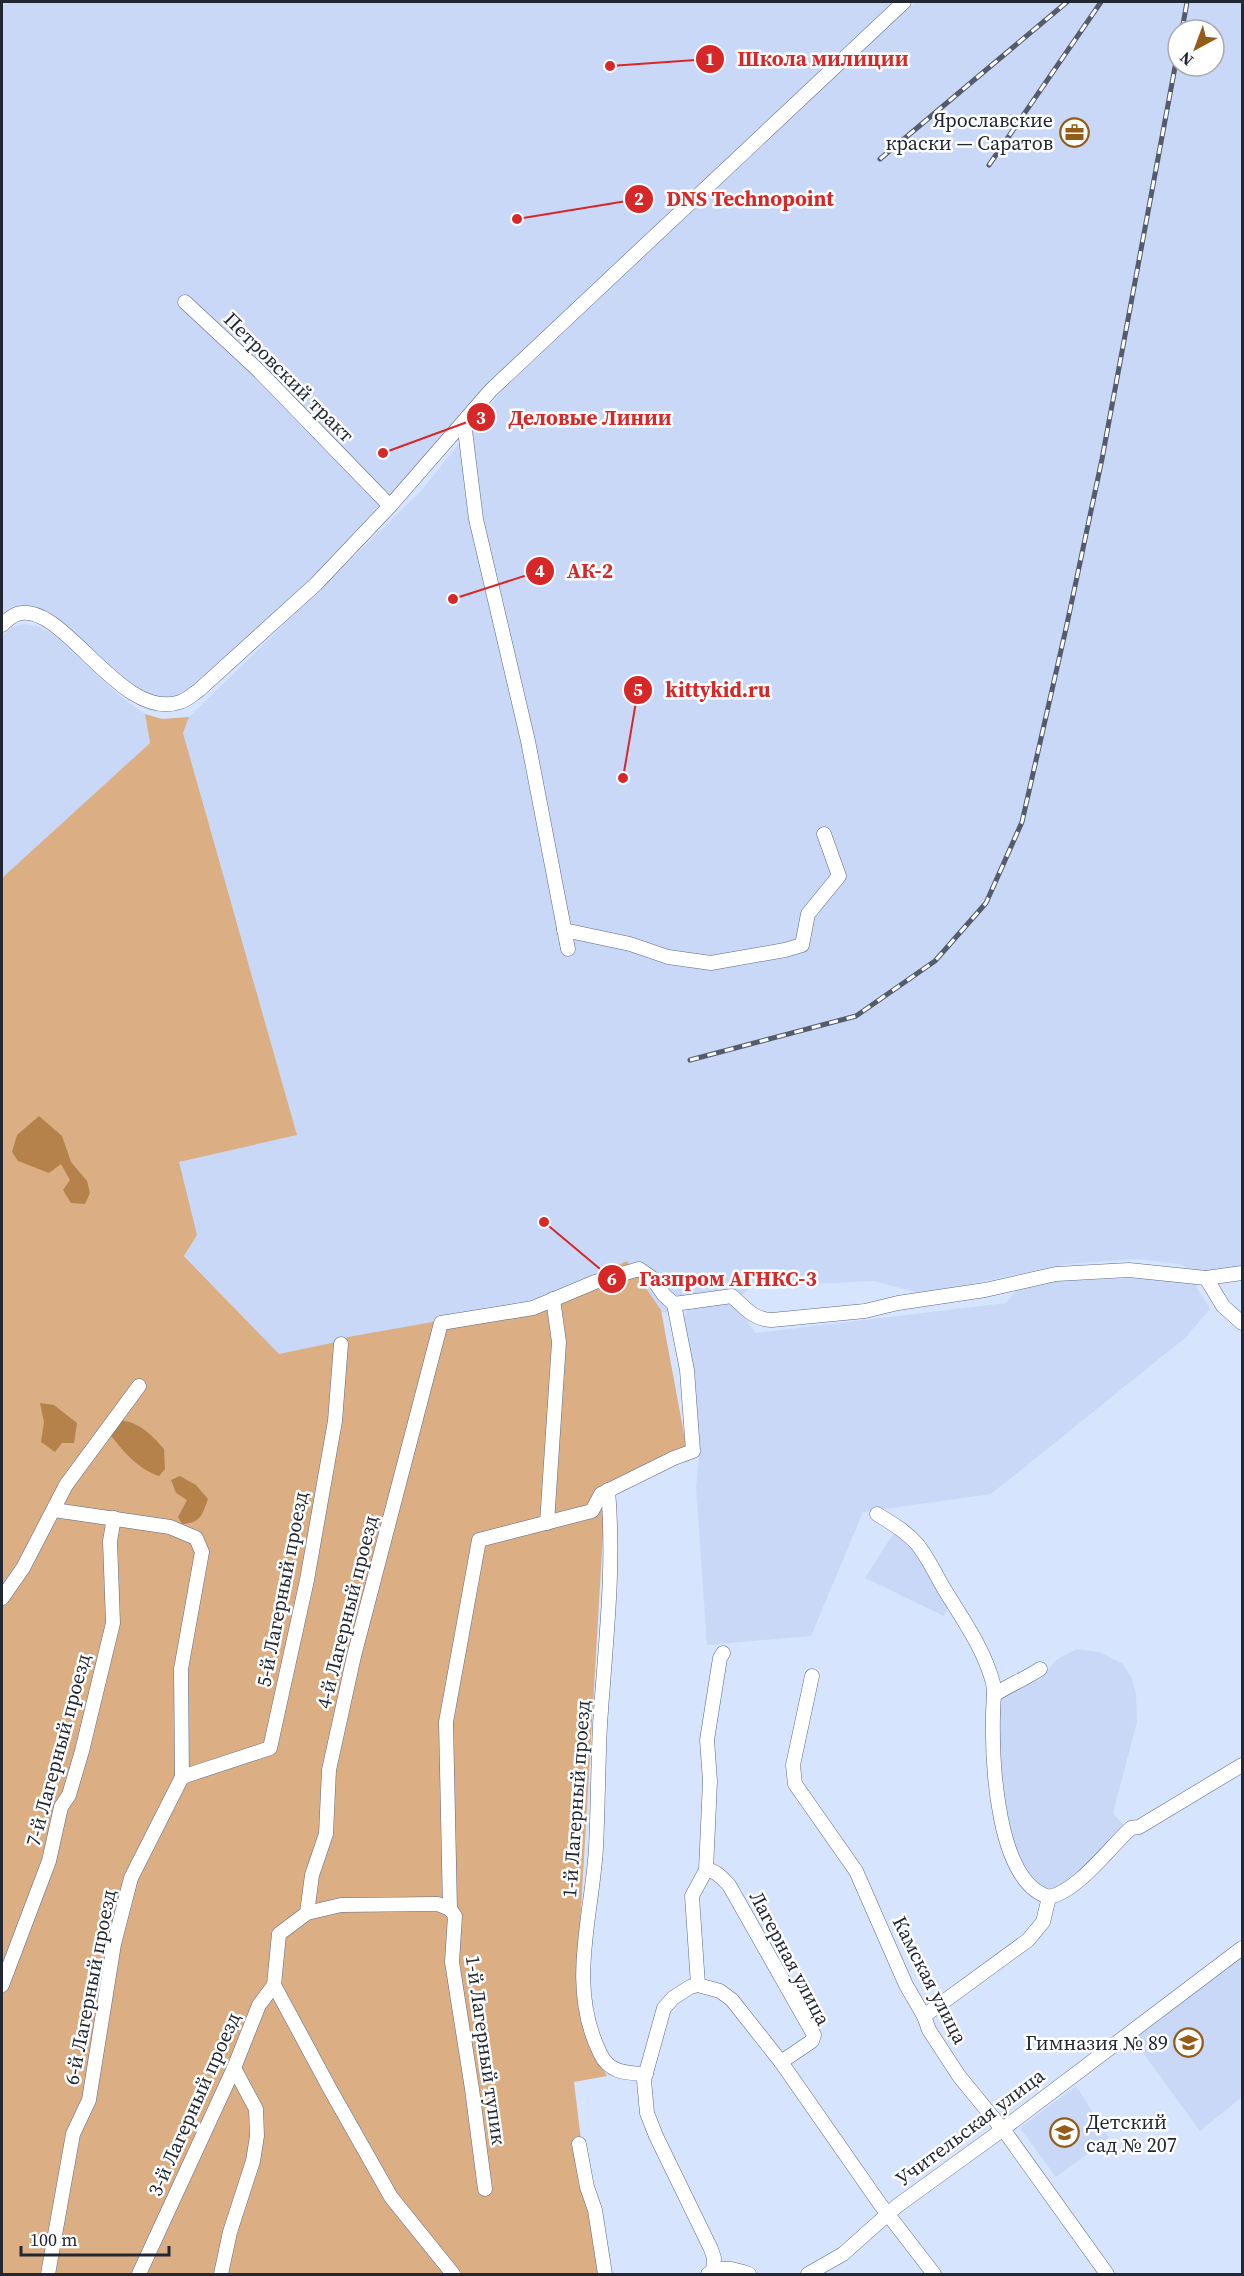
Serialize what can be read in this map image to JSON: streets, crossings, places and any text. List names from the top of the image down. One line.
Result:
{"streets":{"street":["Петровский тракт","5-й Лагерный проезд","4-й Лагерный проезд","7-й Лагерный проезд","1-й Лагерный проезд","Лагерная улица","Камская улица","6-й Лагерный проезд","1-й Лагерный тупик","3-й Лагерный проезд","Учительская улица"]},"crossings":[["5-й Лагерный проезд","6-й Лагерный проезд"],["7-й Лагерный проезд","6-й Лагерный проезд"],["Камская улица","Учительская улица"]],"places":{"other":["Школа милиции","DNS Technopoint","Деловые Линии","АК-2","kittykid.ru","Газпром АГНКС-3"],"office":["Ярославские краски — Саратов"],"school or university":["Гимназия № 89","Детский сад № 207"]},"scale_bar":"100 m","north":"bottom left"}
